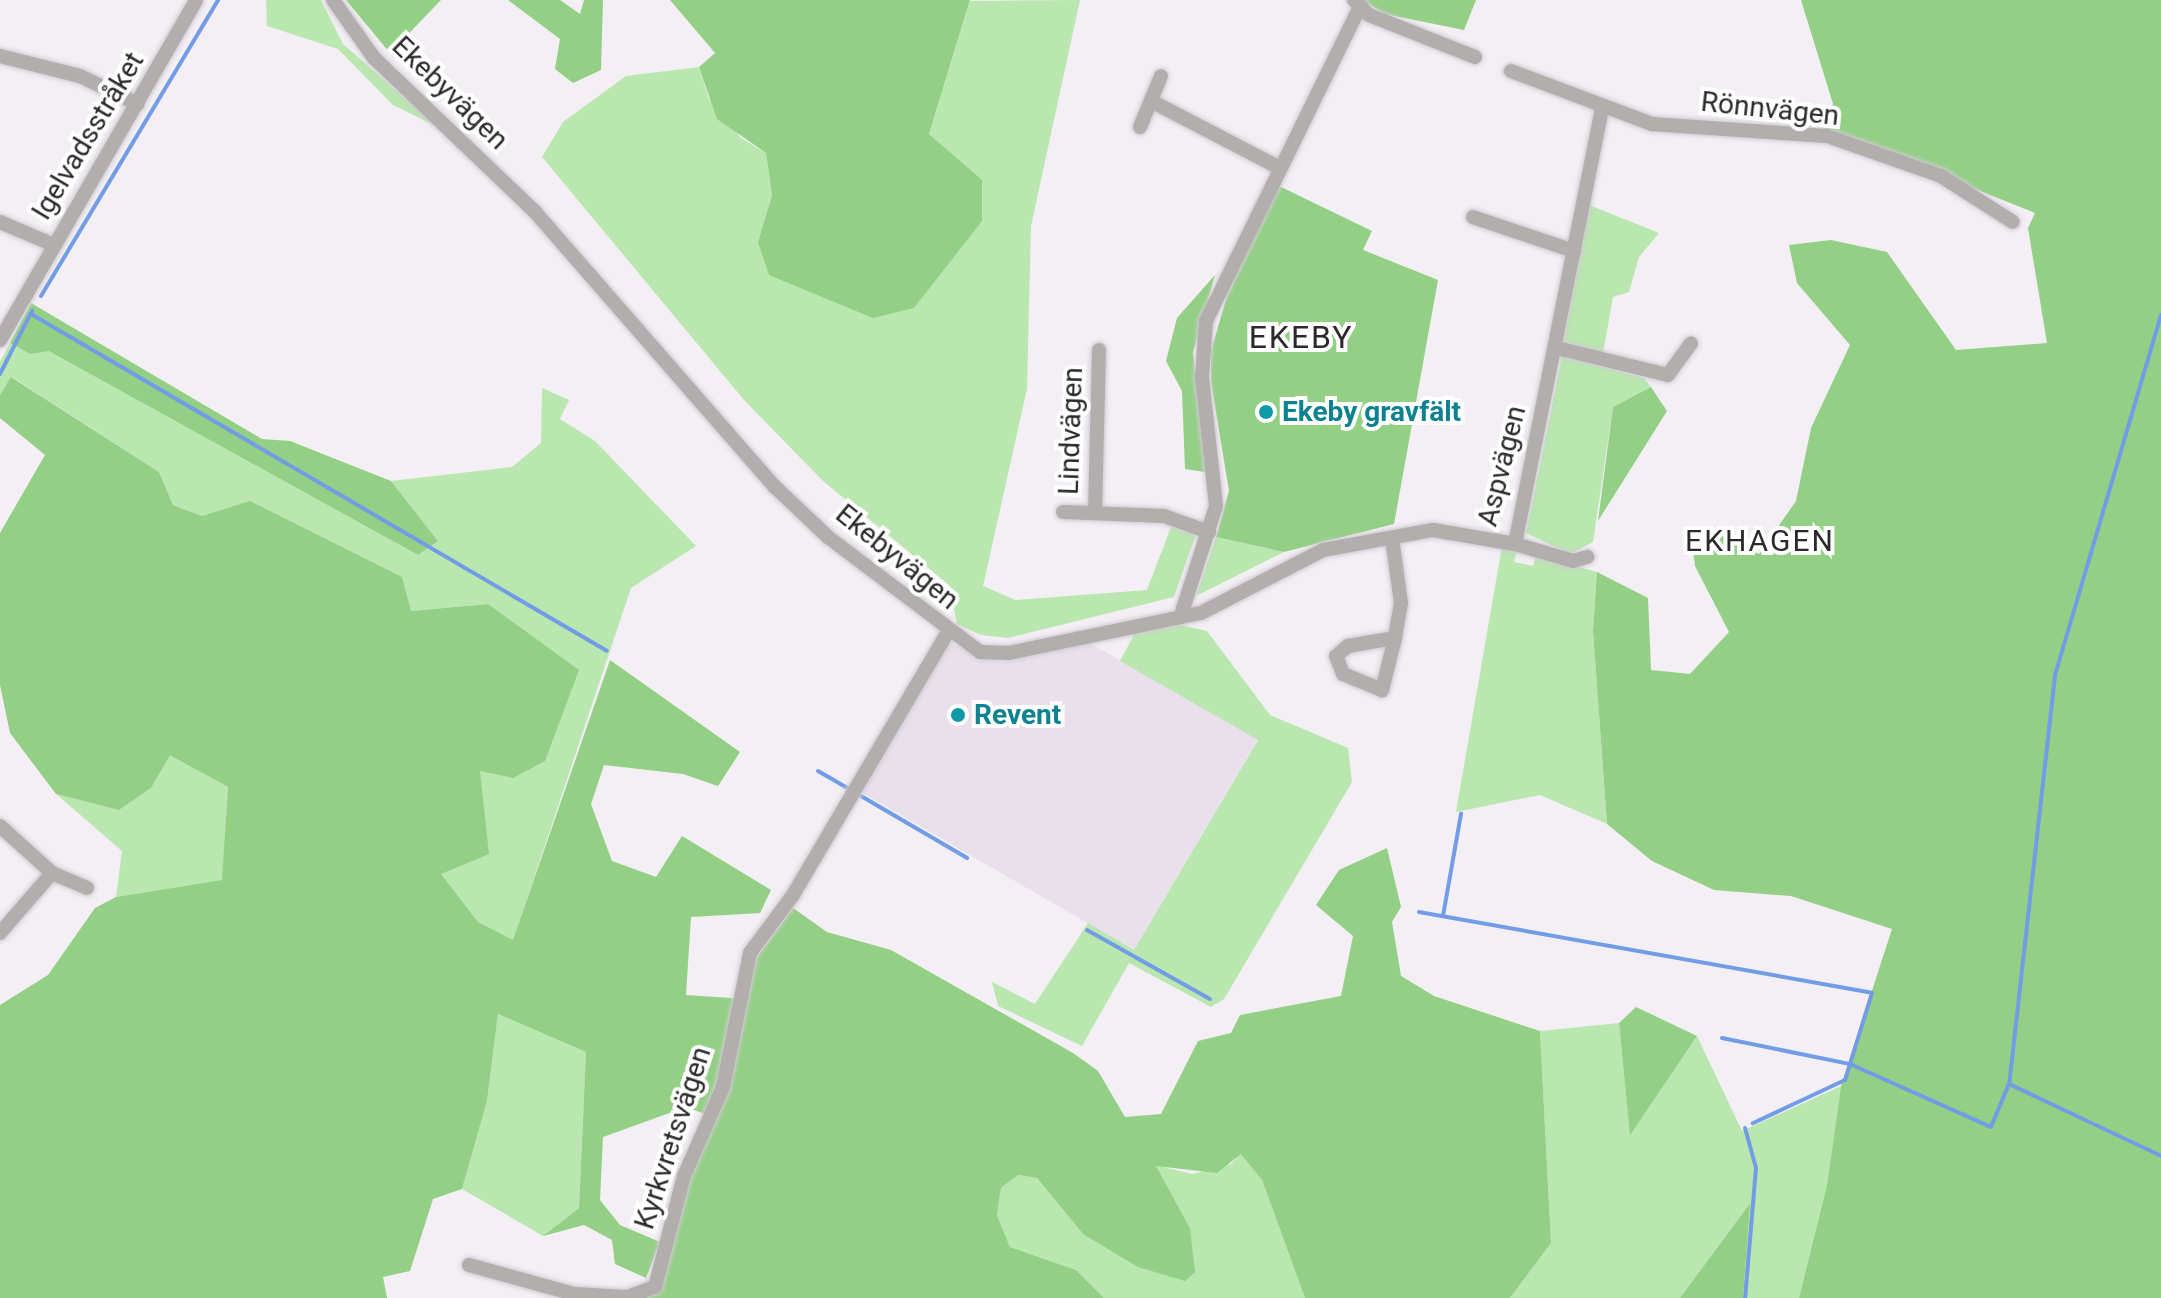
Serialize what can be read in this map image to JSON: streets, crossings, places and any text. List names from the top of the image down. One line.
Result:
{"streets":{"street":["Ekebyvägen","Rönnvägen","Igelvadsstråket","Lindvägen","Aspvägen","Kyrkvretsvägen"]},"crossings":[["Ekebyvägen","Aspvägen"],["Ekebyvägen","Kyrkvretsvägen"],["Rönnvägen","Aspvägen"]],"districts":["EKEBY","EKHAGEN"],"places":["Ekeby gravfält","Revent"]}
